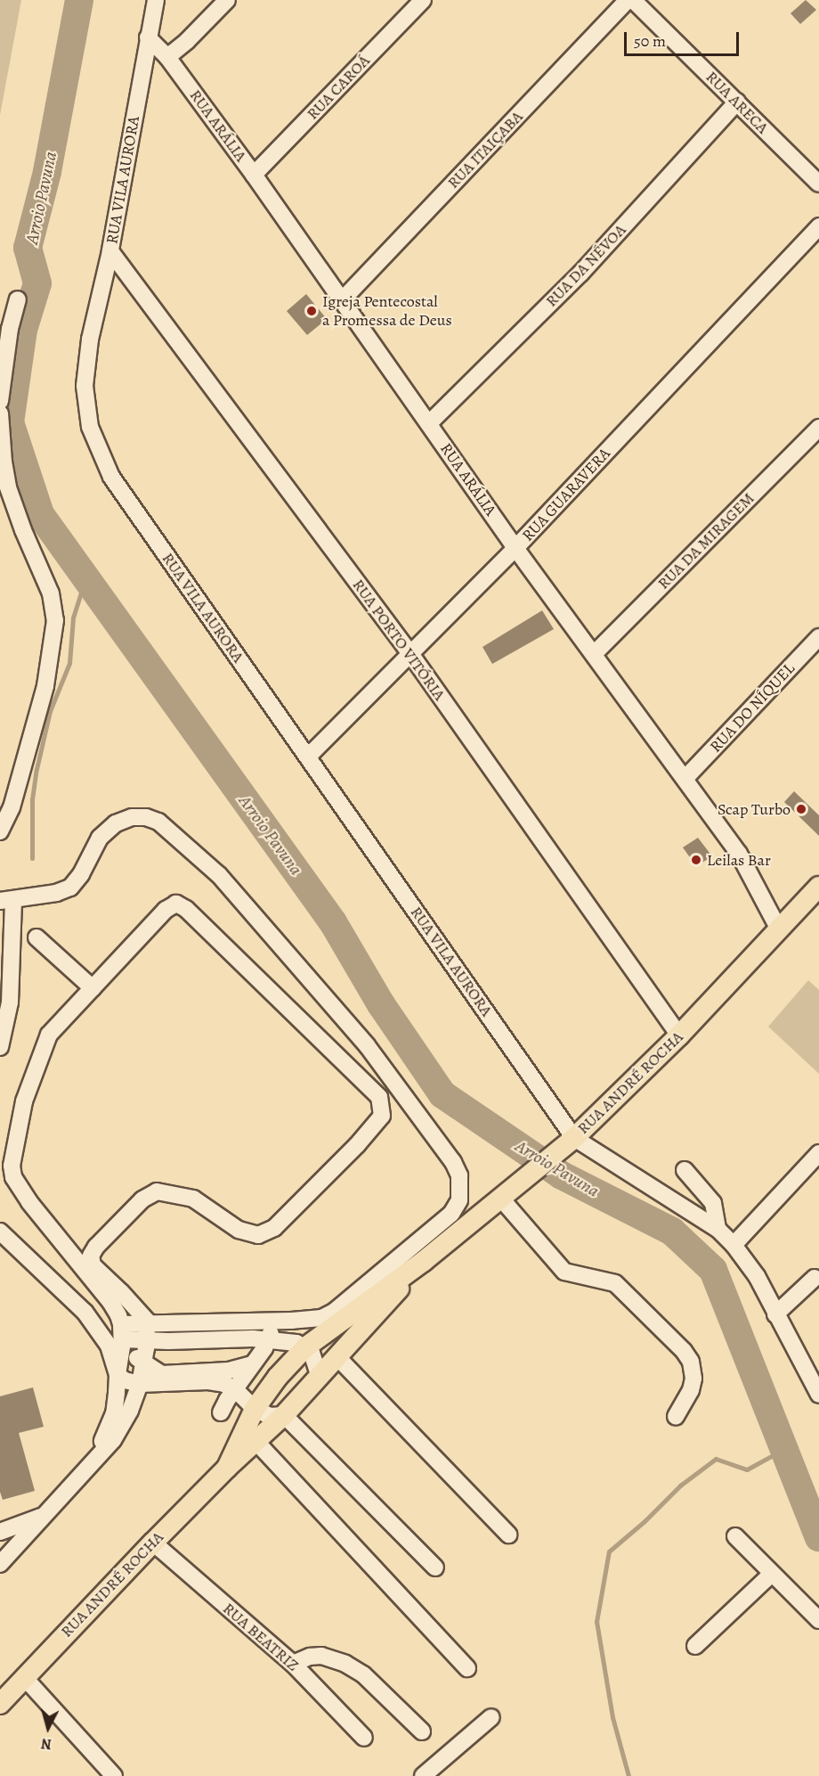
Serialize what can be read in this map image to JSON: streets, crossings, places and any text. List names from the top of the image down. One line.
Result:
{"streets":{"main road":["RUA ANDRÉ ROCHA"],"street":["RUA CAROÁ","RUA ARECA","RUA ARÁLIA","RUA ITAIÇABA","RUA VILA AURORA","RUA DA NÉVOA","RUA GUARAVERA","RUA DA MIRAGEM","RUA PORTO VITÓRIA","RUA DO NÍQUEL","RUA BEATRIZ"]},"crossings":[["RUA CAROÁ","RUA ARÁLIA"],["RUA ARECA","RUA DA NÉVOA"],["RUA ARÁLIA","RUA ITAIÇABA"],["RUA ARÁLIA","RUA VILA AURORA"],["RUA ARÁLIA","RUA DA NÉVOA"],["RUA ARÁLIA","RUA GUARAVERA"],["RUA ARÁLIA","RUA DA MIRAGEM"],["RUA ARÁLIA","RUA DO NÍQUEL"],["RUA ARÁLIA","RUA ANDRÉ ROCHA"],["RUA VILA AURORA","RUA GUARAVERA"],["RUA VILA AURORA","RUA PORTO VITÓRIA"],["RUA VILA AURORA","RUA ANDRÉ ROCHA"],["RUA GUARAVERA","RUA PORTO VITÓRIA"],["RUA PORTO VITÓRIA","RUA ANDRÉ ROCHA"],["RUA ANDRÉ ROCHA","RUA BEATRIZ"]],"water":["Arroio Pavuna"],"places":["Igreja Pentecostal a Promessa de Deus","Scap Turbo","Leilas Bar"],"scale_bar":"50 m","north":"bottom"}
